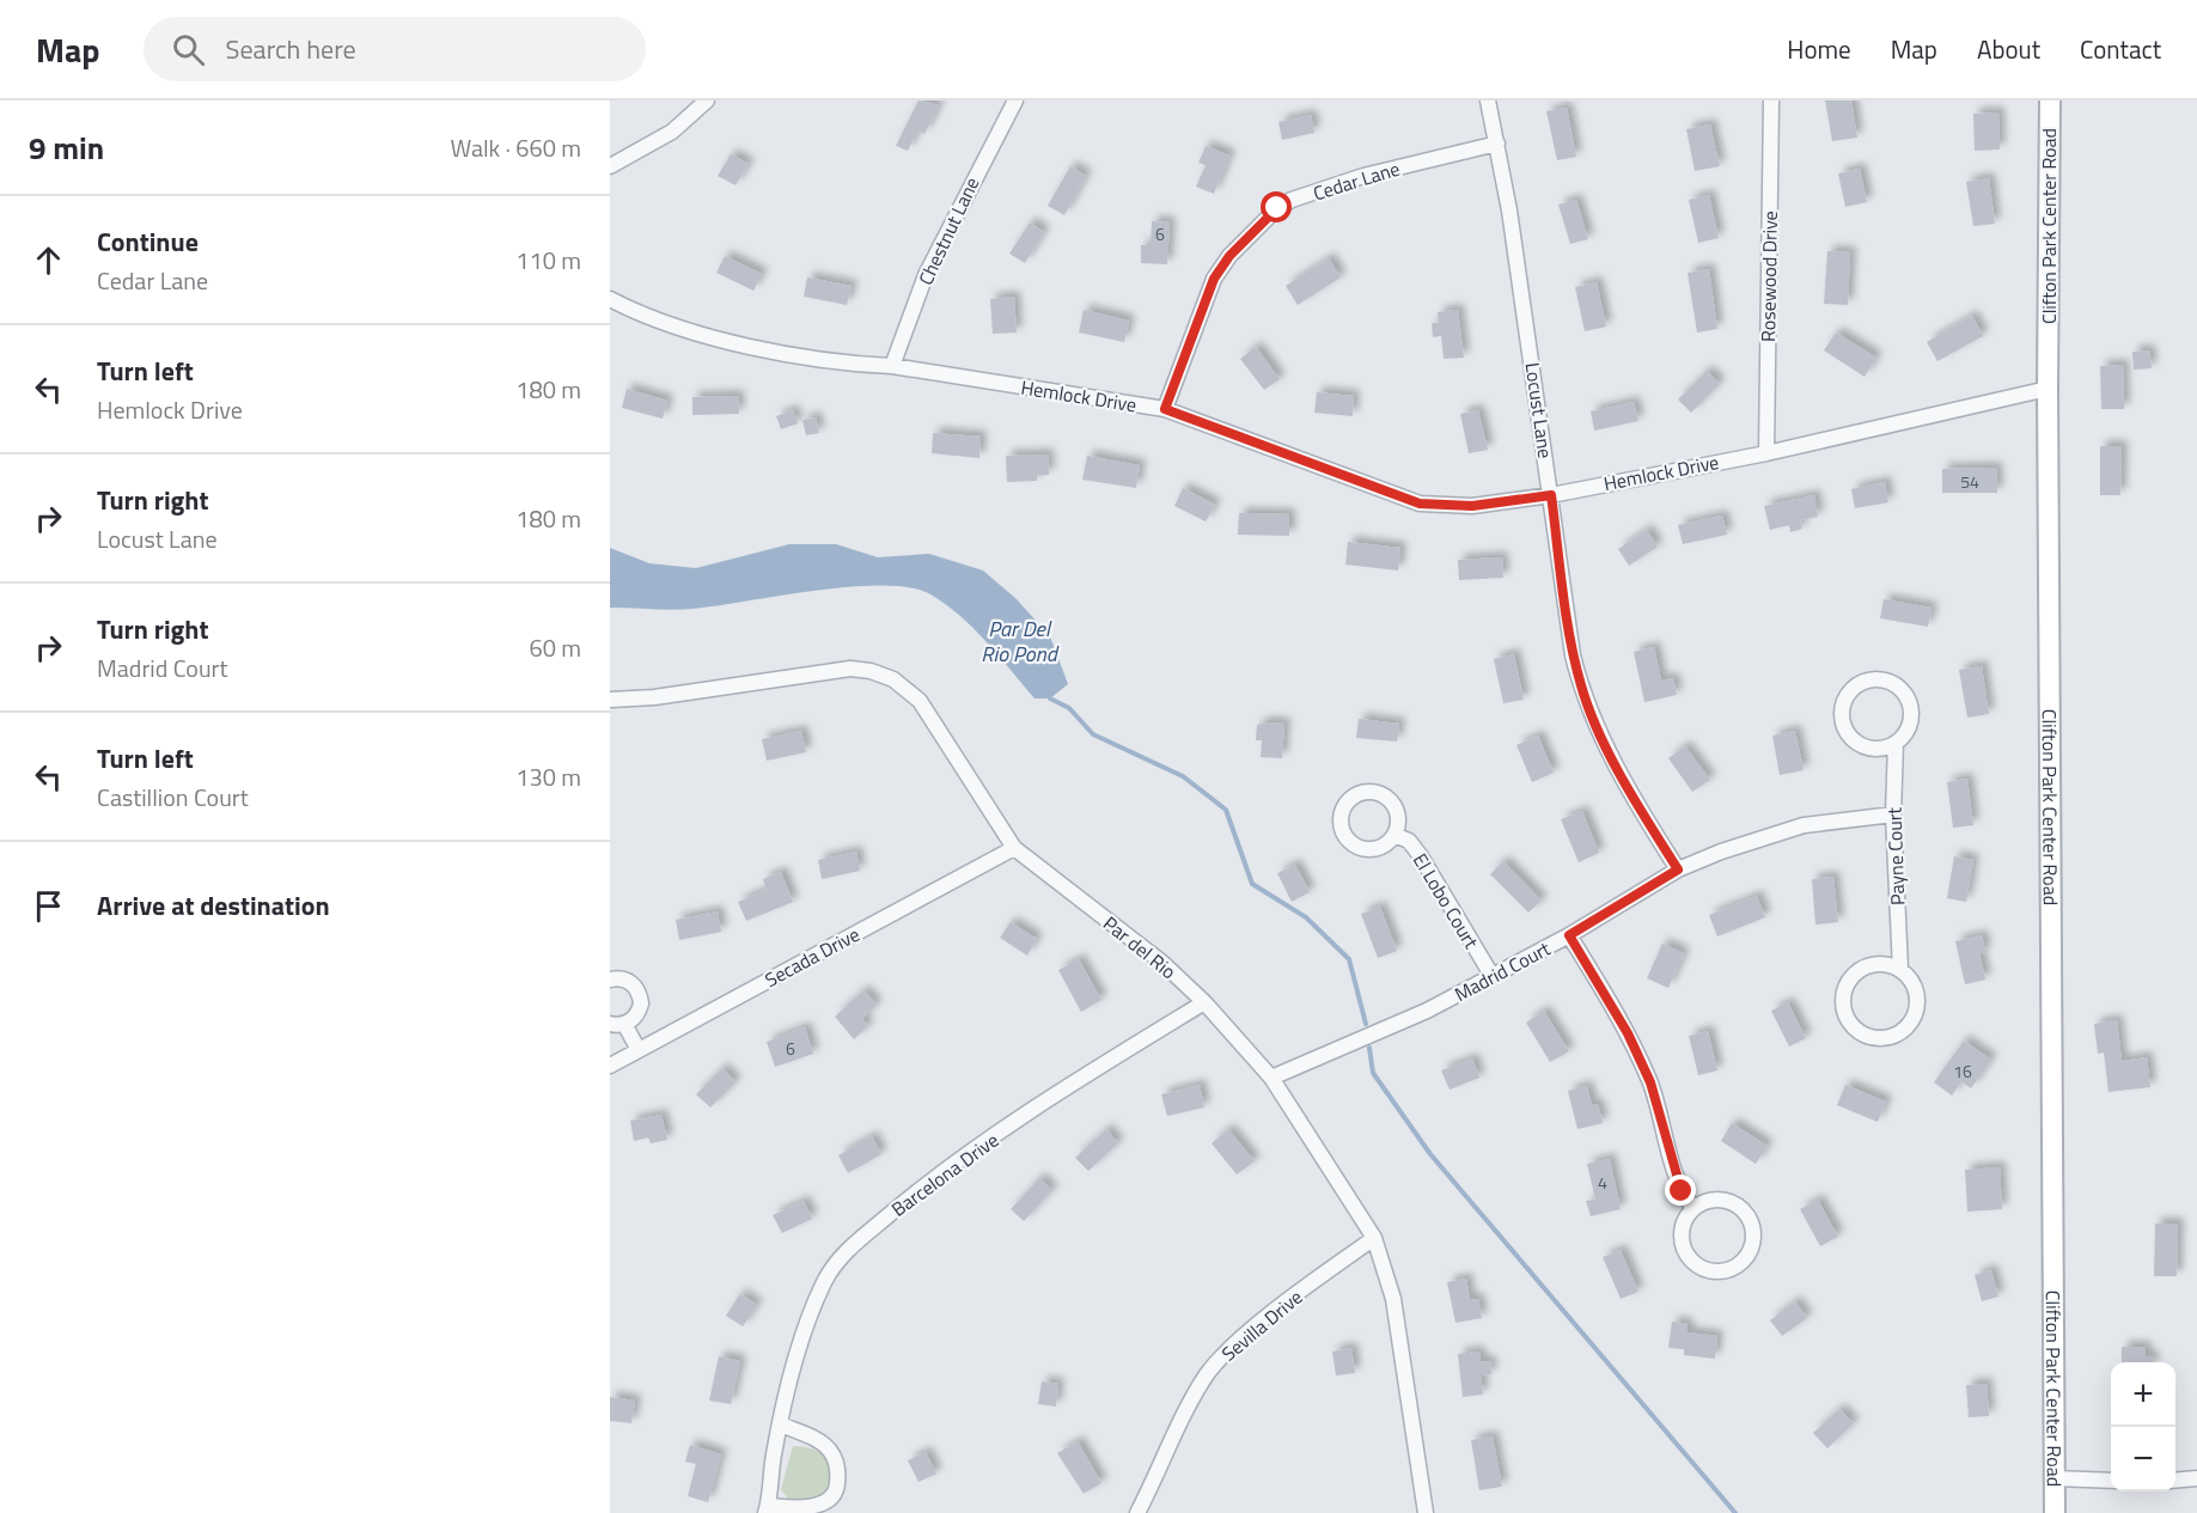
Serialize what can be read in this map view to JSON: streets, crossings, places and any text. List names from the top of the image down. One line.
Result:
{"streets":{"street":["Cedar Lane","Clifton Park Center Road","Chestnut Lane","Rosewood Drive","Hemlock Drive","Locust Lane","Payne Court","El Lobo Court","Par del Rio","Secada Drive","Madrid Court","Barcelona Drive","Sevilla Drive"]},"crossings":[["Cedar Lane","Hemlock Drive"],["Cedar Lane","Locust Lane"],["Clifton Park Center Road","Hemlock Drive"],["Chestnut Lane","Hemlock Drive"],["Rosewood Drive","Hemlock Drive"],["Hemlock Drive","Locust Lane"],["Locust Lane","Madrid Court"],["Payne Court","Madrid Court"],["El Lobo Court","Madrid Court"],["Par del Rio","Secada Drive"],["Par del Rio","Madrid Court"],["Par del Rio","Barcelona Drive"],["Par del Rio","Sevilla Drive"]],"water":["Par Del Rio Pond"],"house_numbers":["6","54","6","16","4"],"page":{"header":"Map","search":"Search here","nav":["Home","Map","About","Contact"],"heading":["9 min","Walk · 660 m"],"list":[["Continue","Cedar Lane","110 m"],["Turn left","Hemlock Drive","180 m"],["Turn right","Locust Lane","180 m"],["Turn right","Madrid Court","60 m"],["Turn left","Castillion Court","130 m"],"Arrive at destination"],"map_buttons":["+","−"]}}
